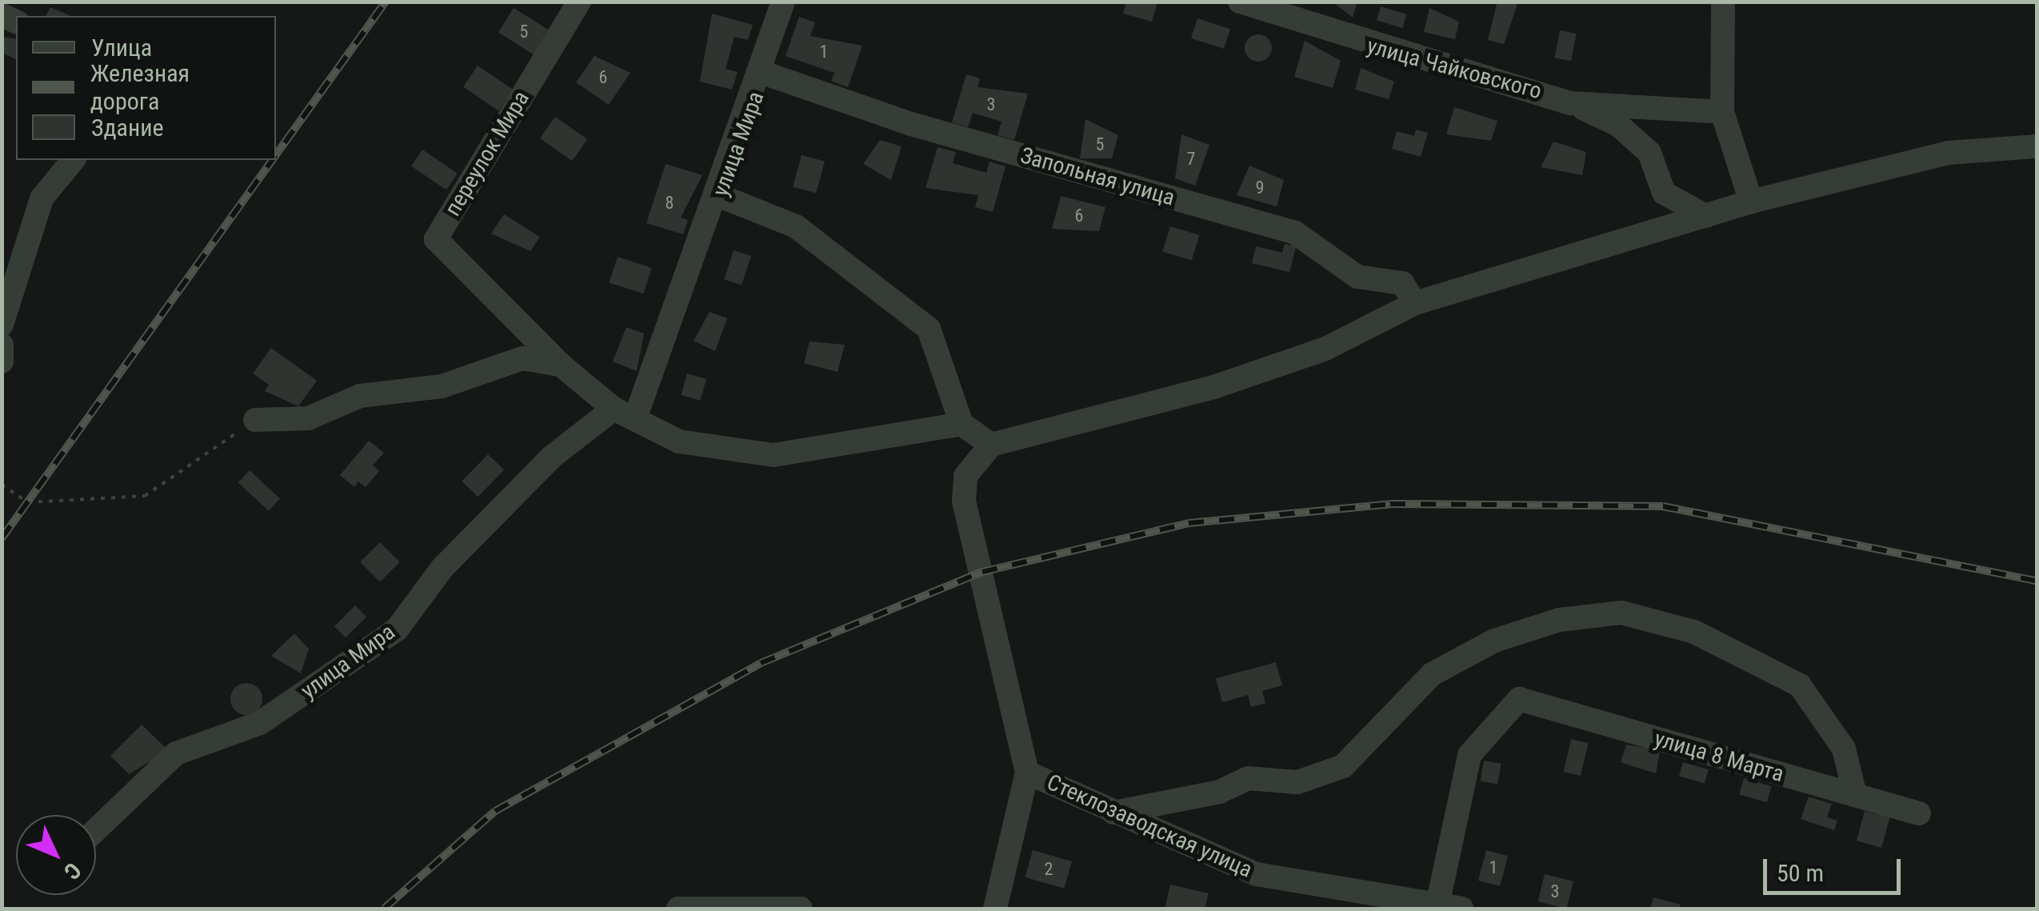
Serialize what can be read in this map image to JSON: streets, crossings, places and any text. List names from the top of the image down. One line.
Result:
{"streets":{"street":["улица Чайковского","улица Мира","переулок Мира","Запольная улица","улица 8 Марта","Стеклозаводская улица"]},"crossings":[["улица Мира","переулок Мира"],["улица Мира","Запольная улица"],["улица 8 Марта","Стеклозаводская улица"]],"house_numbers":["5","1","6","3","5","7","9","8","6","1","2","3"],"legend":["Улица","Железная дорога","Здание"],"scale_bar":"50 m","north":"bottom right"}
